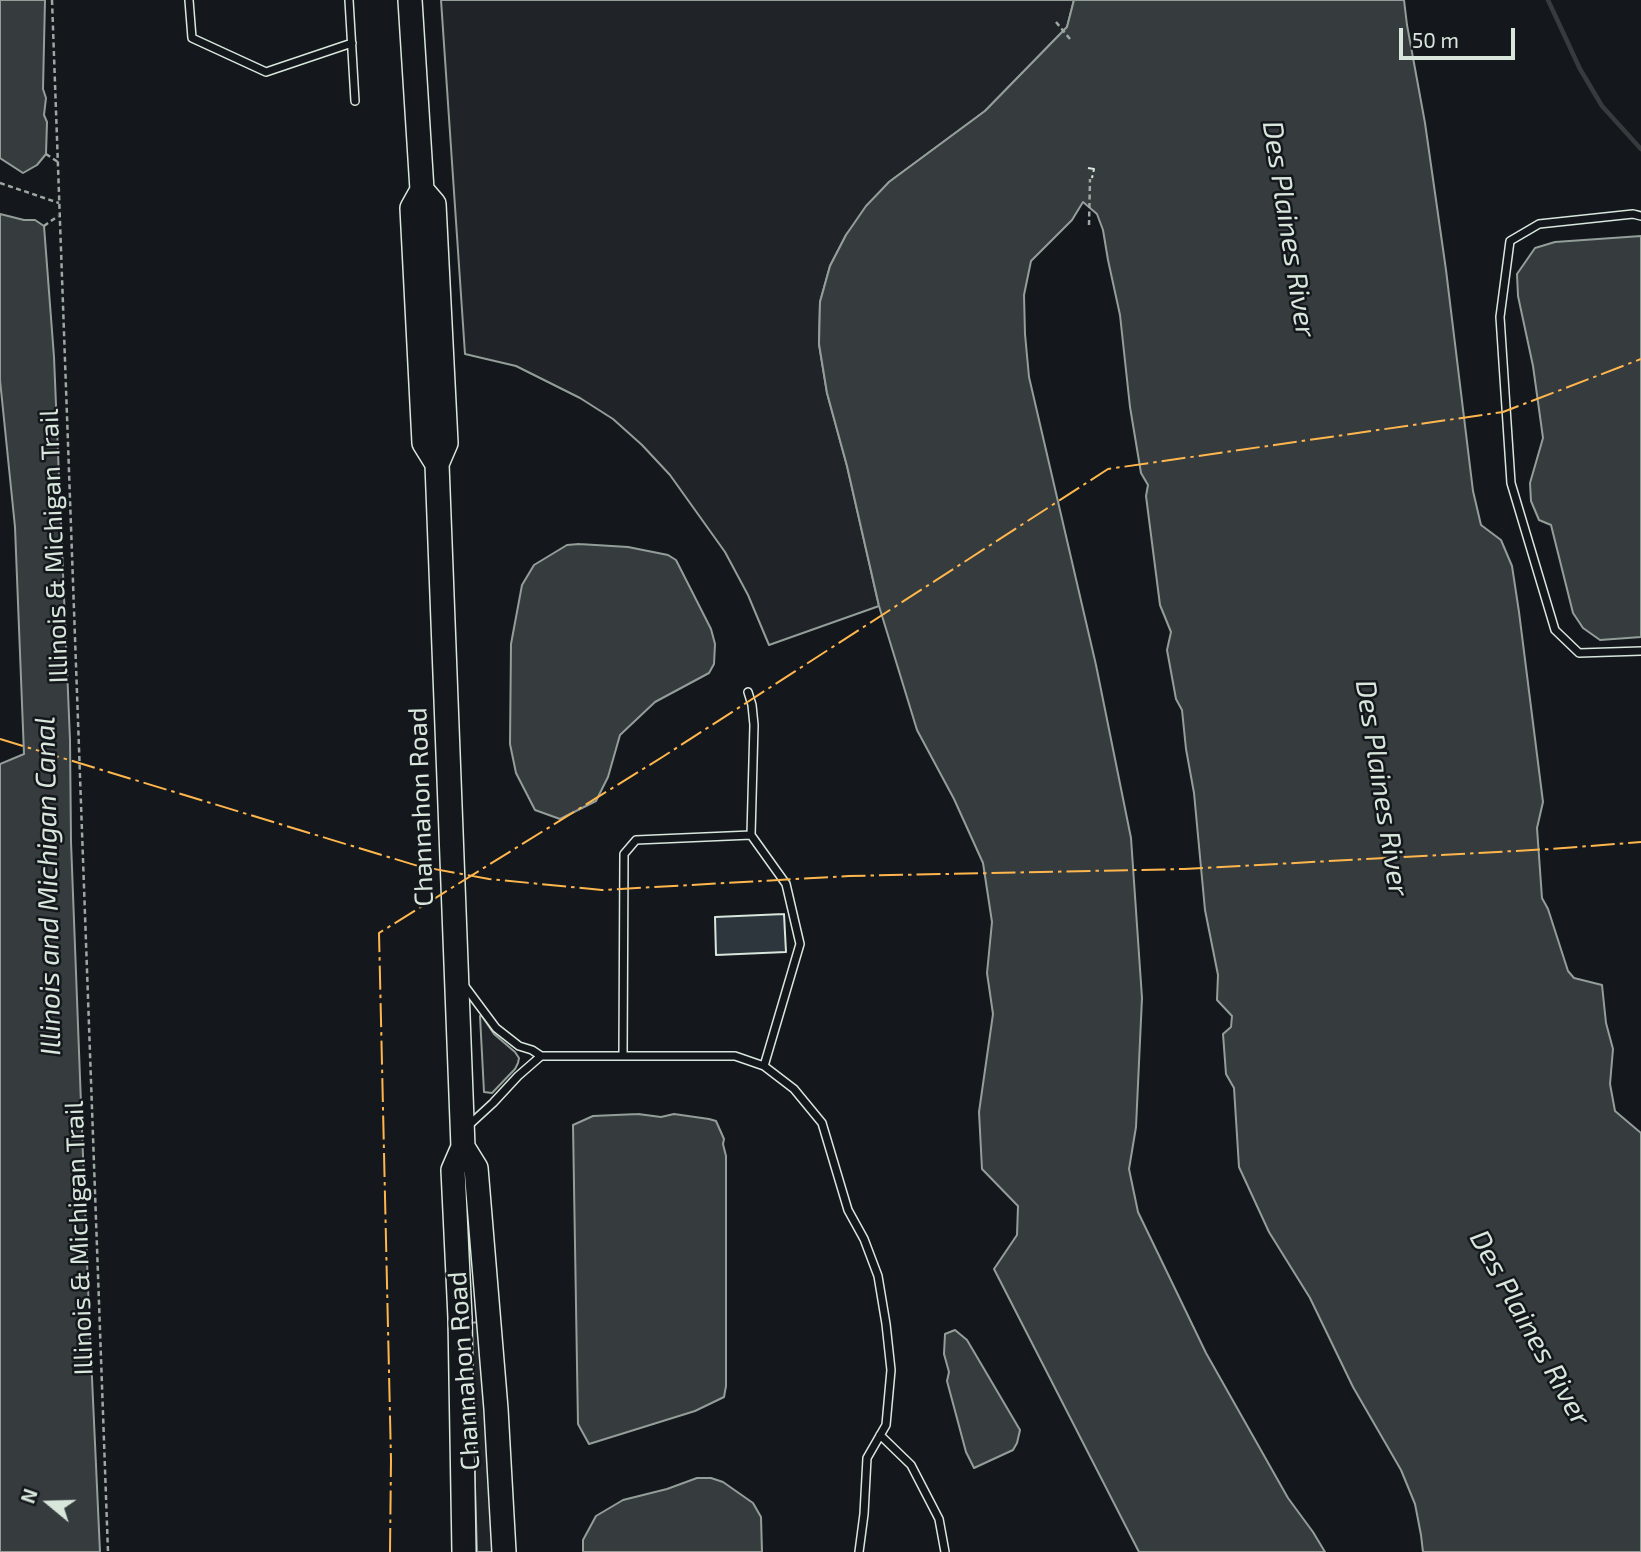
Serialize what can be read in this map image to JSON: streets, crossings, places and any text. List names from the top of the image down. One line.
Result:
{"streets":{"main road":["Channahon Road"],"path":["Illinois & Michigan Trail"]},"water":["Des Plaines River","Illinois and Michigan Canal"],"scale_bar":"50 m","north":"left"}
